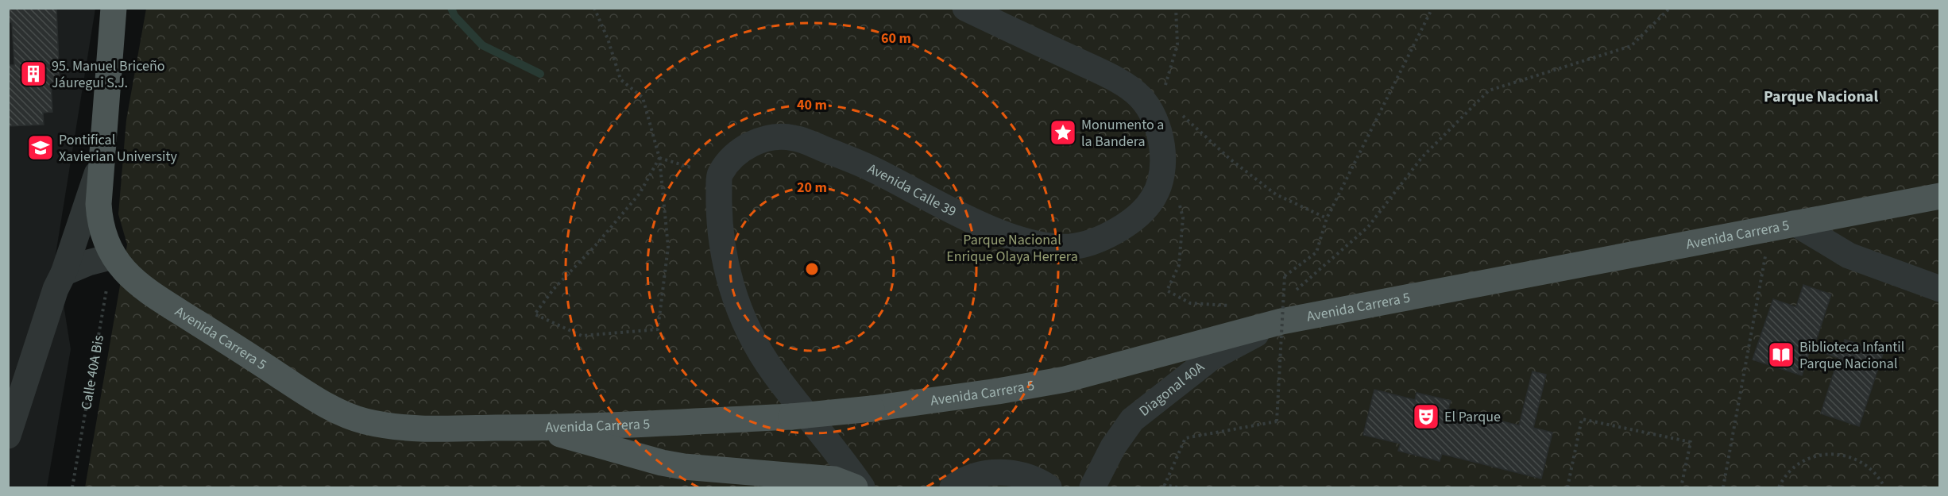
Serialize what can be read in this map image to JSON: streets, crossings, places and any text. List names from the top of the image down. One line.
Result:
{"streets":{"main road":["Avenida Carrera 5"],"street":["Avenida Calle 39","Diagonal 40A"],"path":["Calle 40A Bis"]},"crossings":[["Avenida Carrera 5","Calle 40A Bis"],["Avenida Carrera 5","Diagonal 40A"]],"districts":["Parque Nacional"],"parks":["Parque Nacional Enrique Olaya Herrera"],"places":{"building":["95. Manuel Briceño Jáuregui S.J."],"place":["Monumento a la Bandera"],"school or university":["Pontifical Xavierian University"],"library":["Biblioteca Infantil Parque Nacional"],"theatre":["El Parque"]},"rings":["60 m","40 m","20 m"]}
